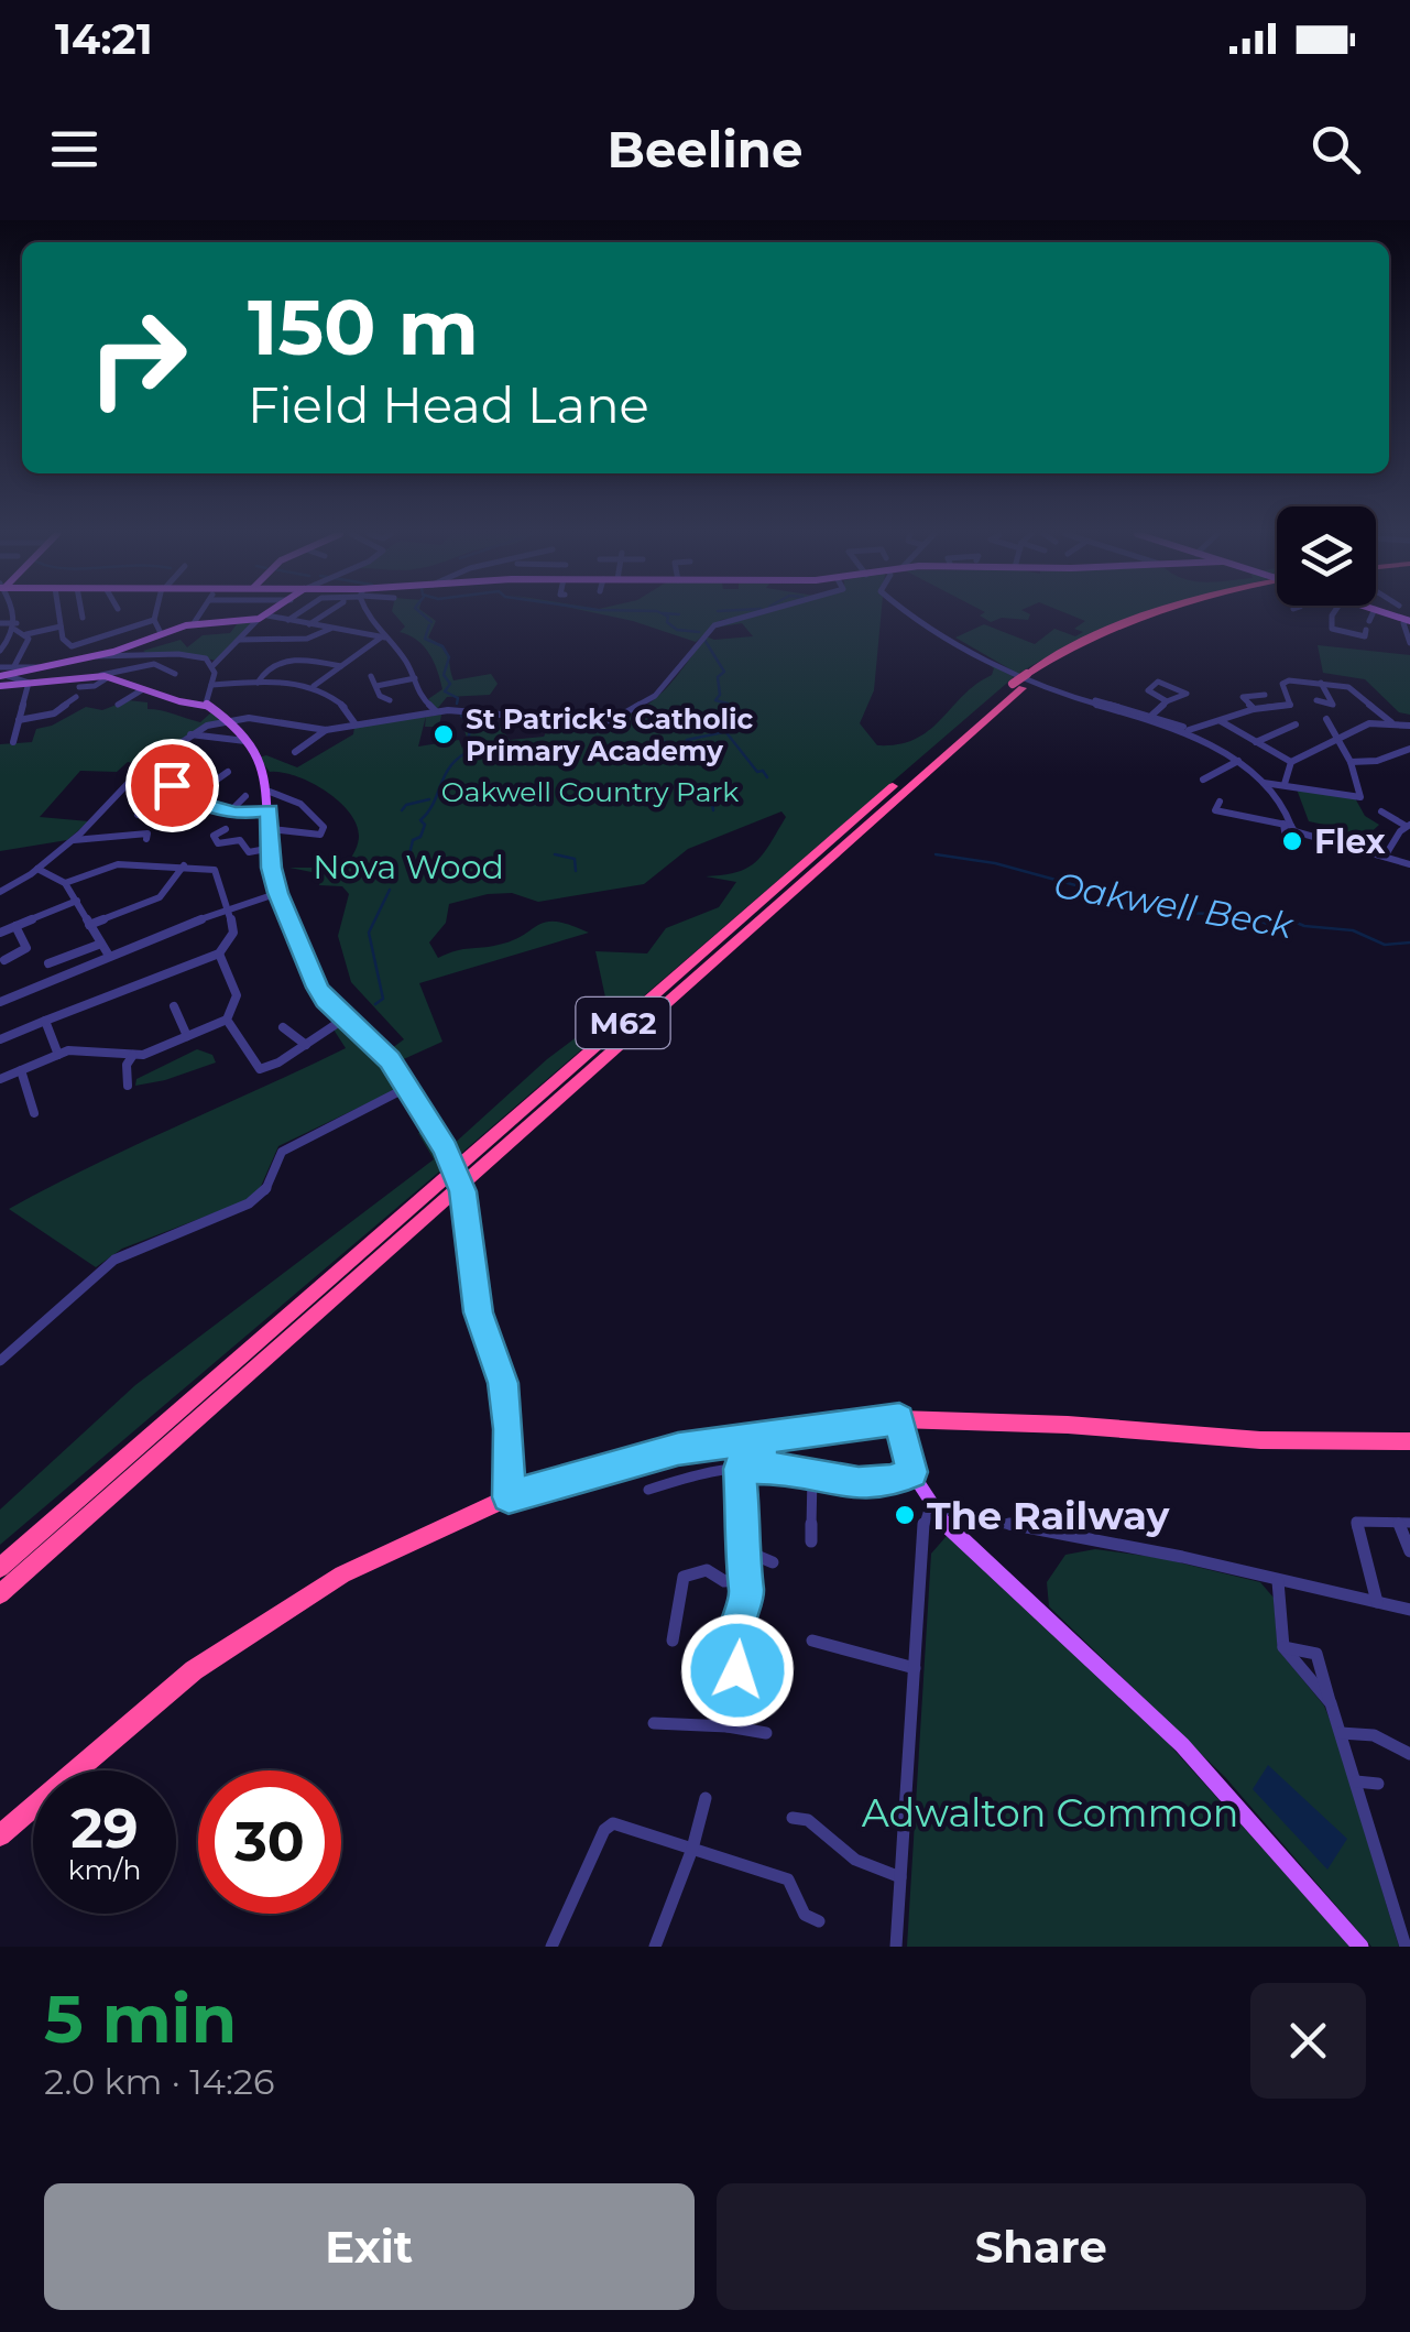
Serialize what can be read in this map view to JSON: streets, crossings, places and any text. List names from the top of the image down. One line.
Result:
{"streets":{"highway":["M62"]},"water":["Oakwell Beck"],"parks":["Oakwell Country Park","Nova Wood","Adwalton Common"],"places":["St Patrick's Catholic Primary Academy","Flex","The Railway"],"page":{"status":"14:21","header":"Beeline","turn":["150 m","Field Head Lane"],"speed":"29 km/h","limit":"30","heading":["5 min","2.0 km · 14:26"],"buttons":["Exit","Share"]}}
